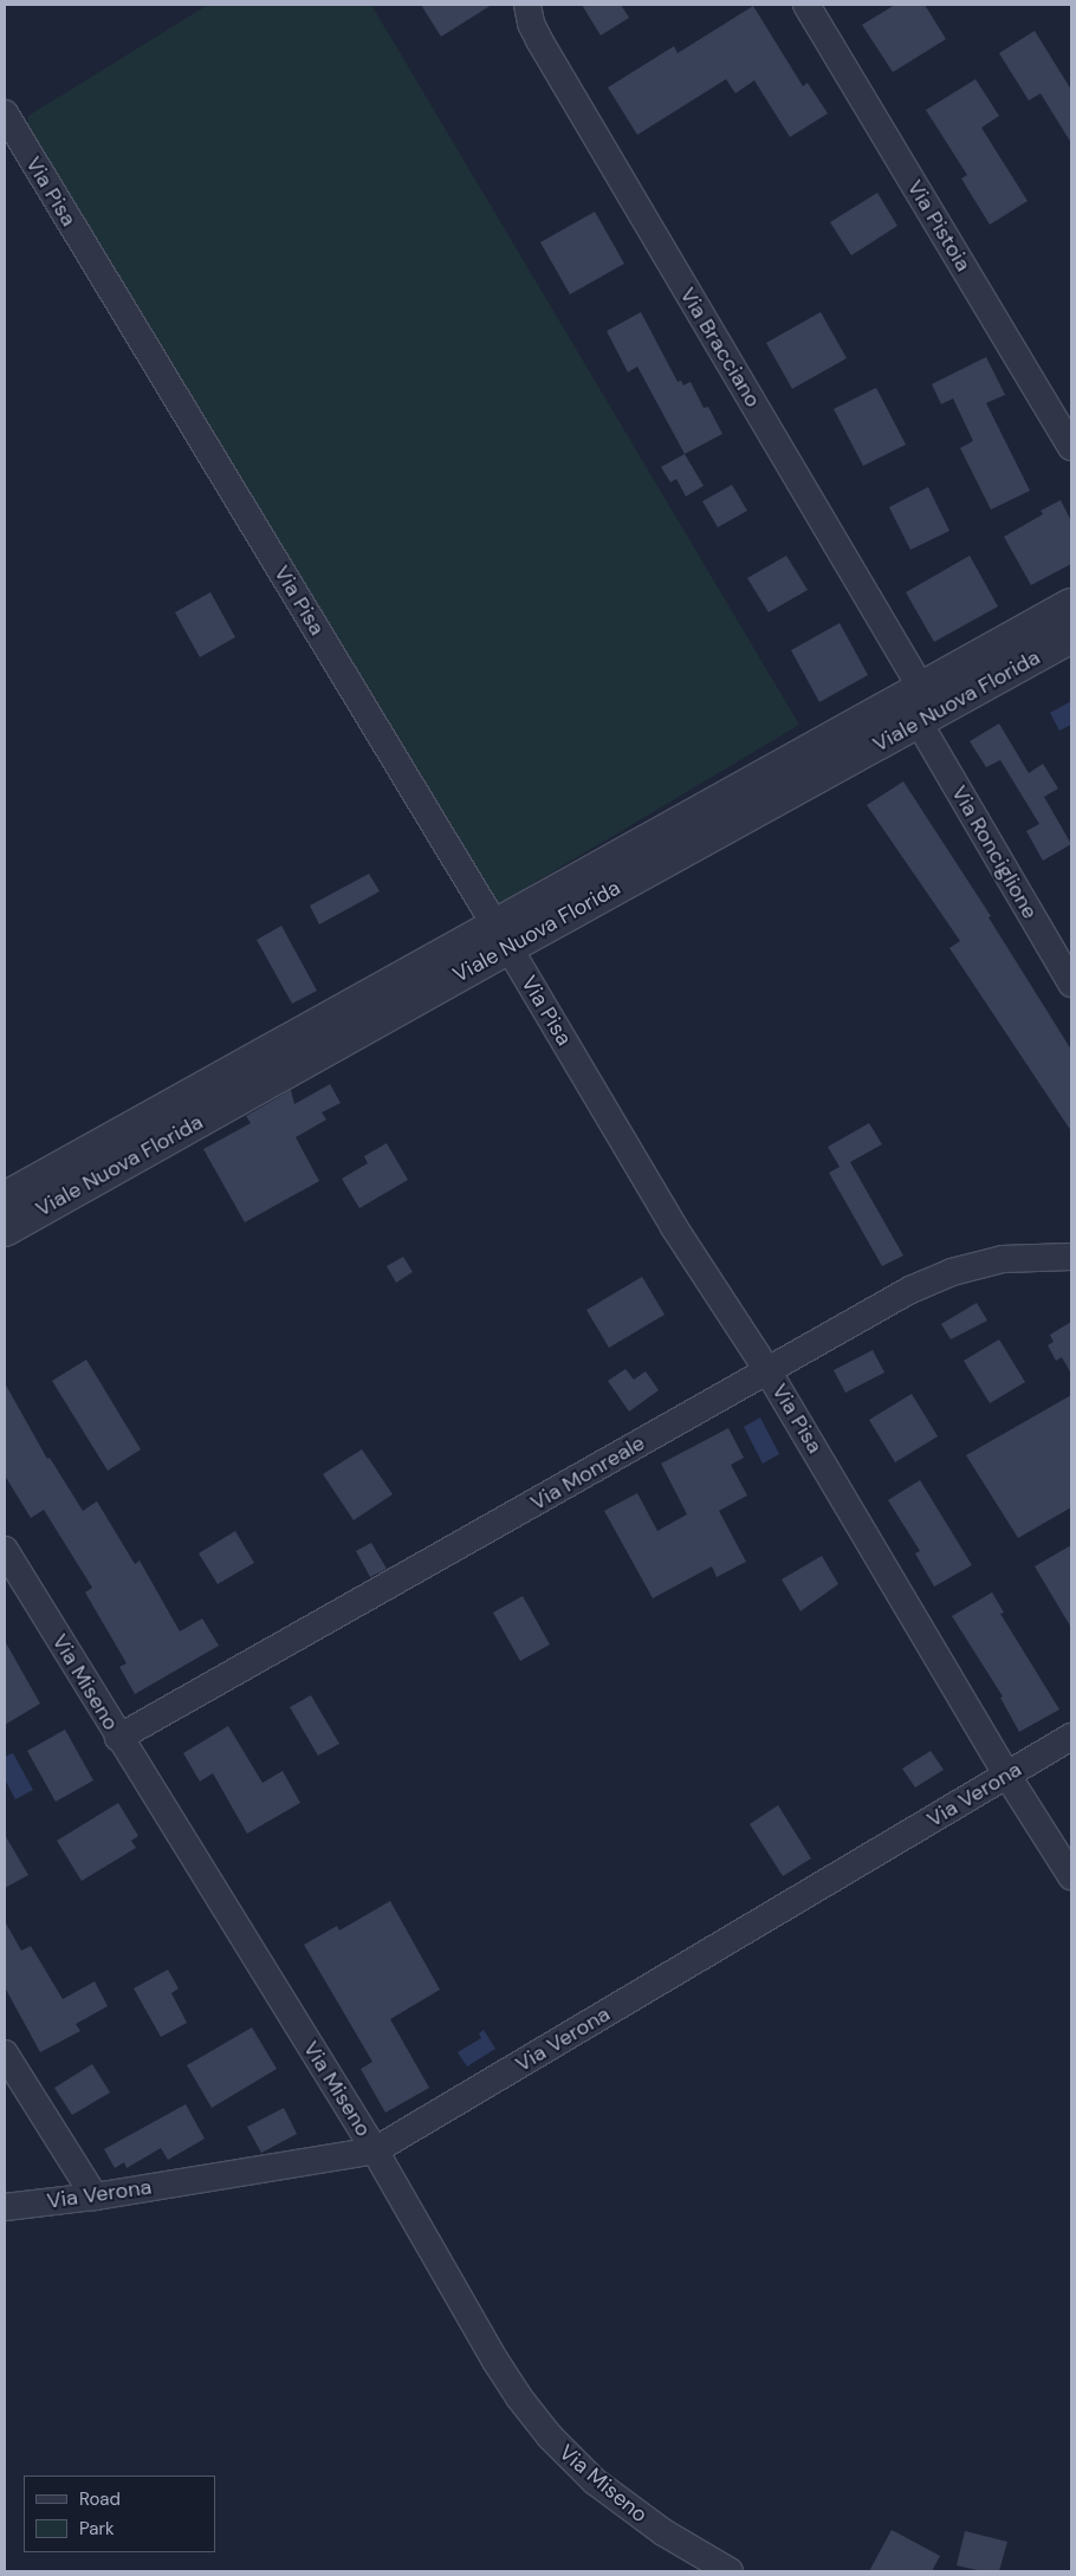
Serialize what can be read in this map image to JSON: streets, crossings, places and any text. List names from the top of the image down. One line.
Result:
{"streets":{"street":["Via Pisa","Via Pistoia","Via Bracciano","Viale Nuova Florida","Via Ronciglione","Via Monreale","Via Miseno","Via Verona"]},"crossings":[["Via Pisa","Viale Nuova Florida"],["Via Pisa","Via Monreale"],["Via Pisa","Via Verona"],["Via Bracciano","Viale Nuova Florida"],["Viale Nuova Florida","Via Ronciglione"],["Via Monreale","Via Miseno"],["Via Miseno","Via Verona"]],"legend":["Road","Park"]}
